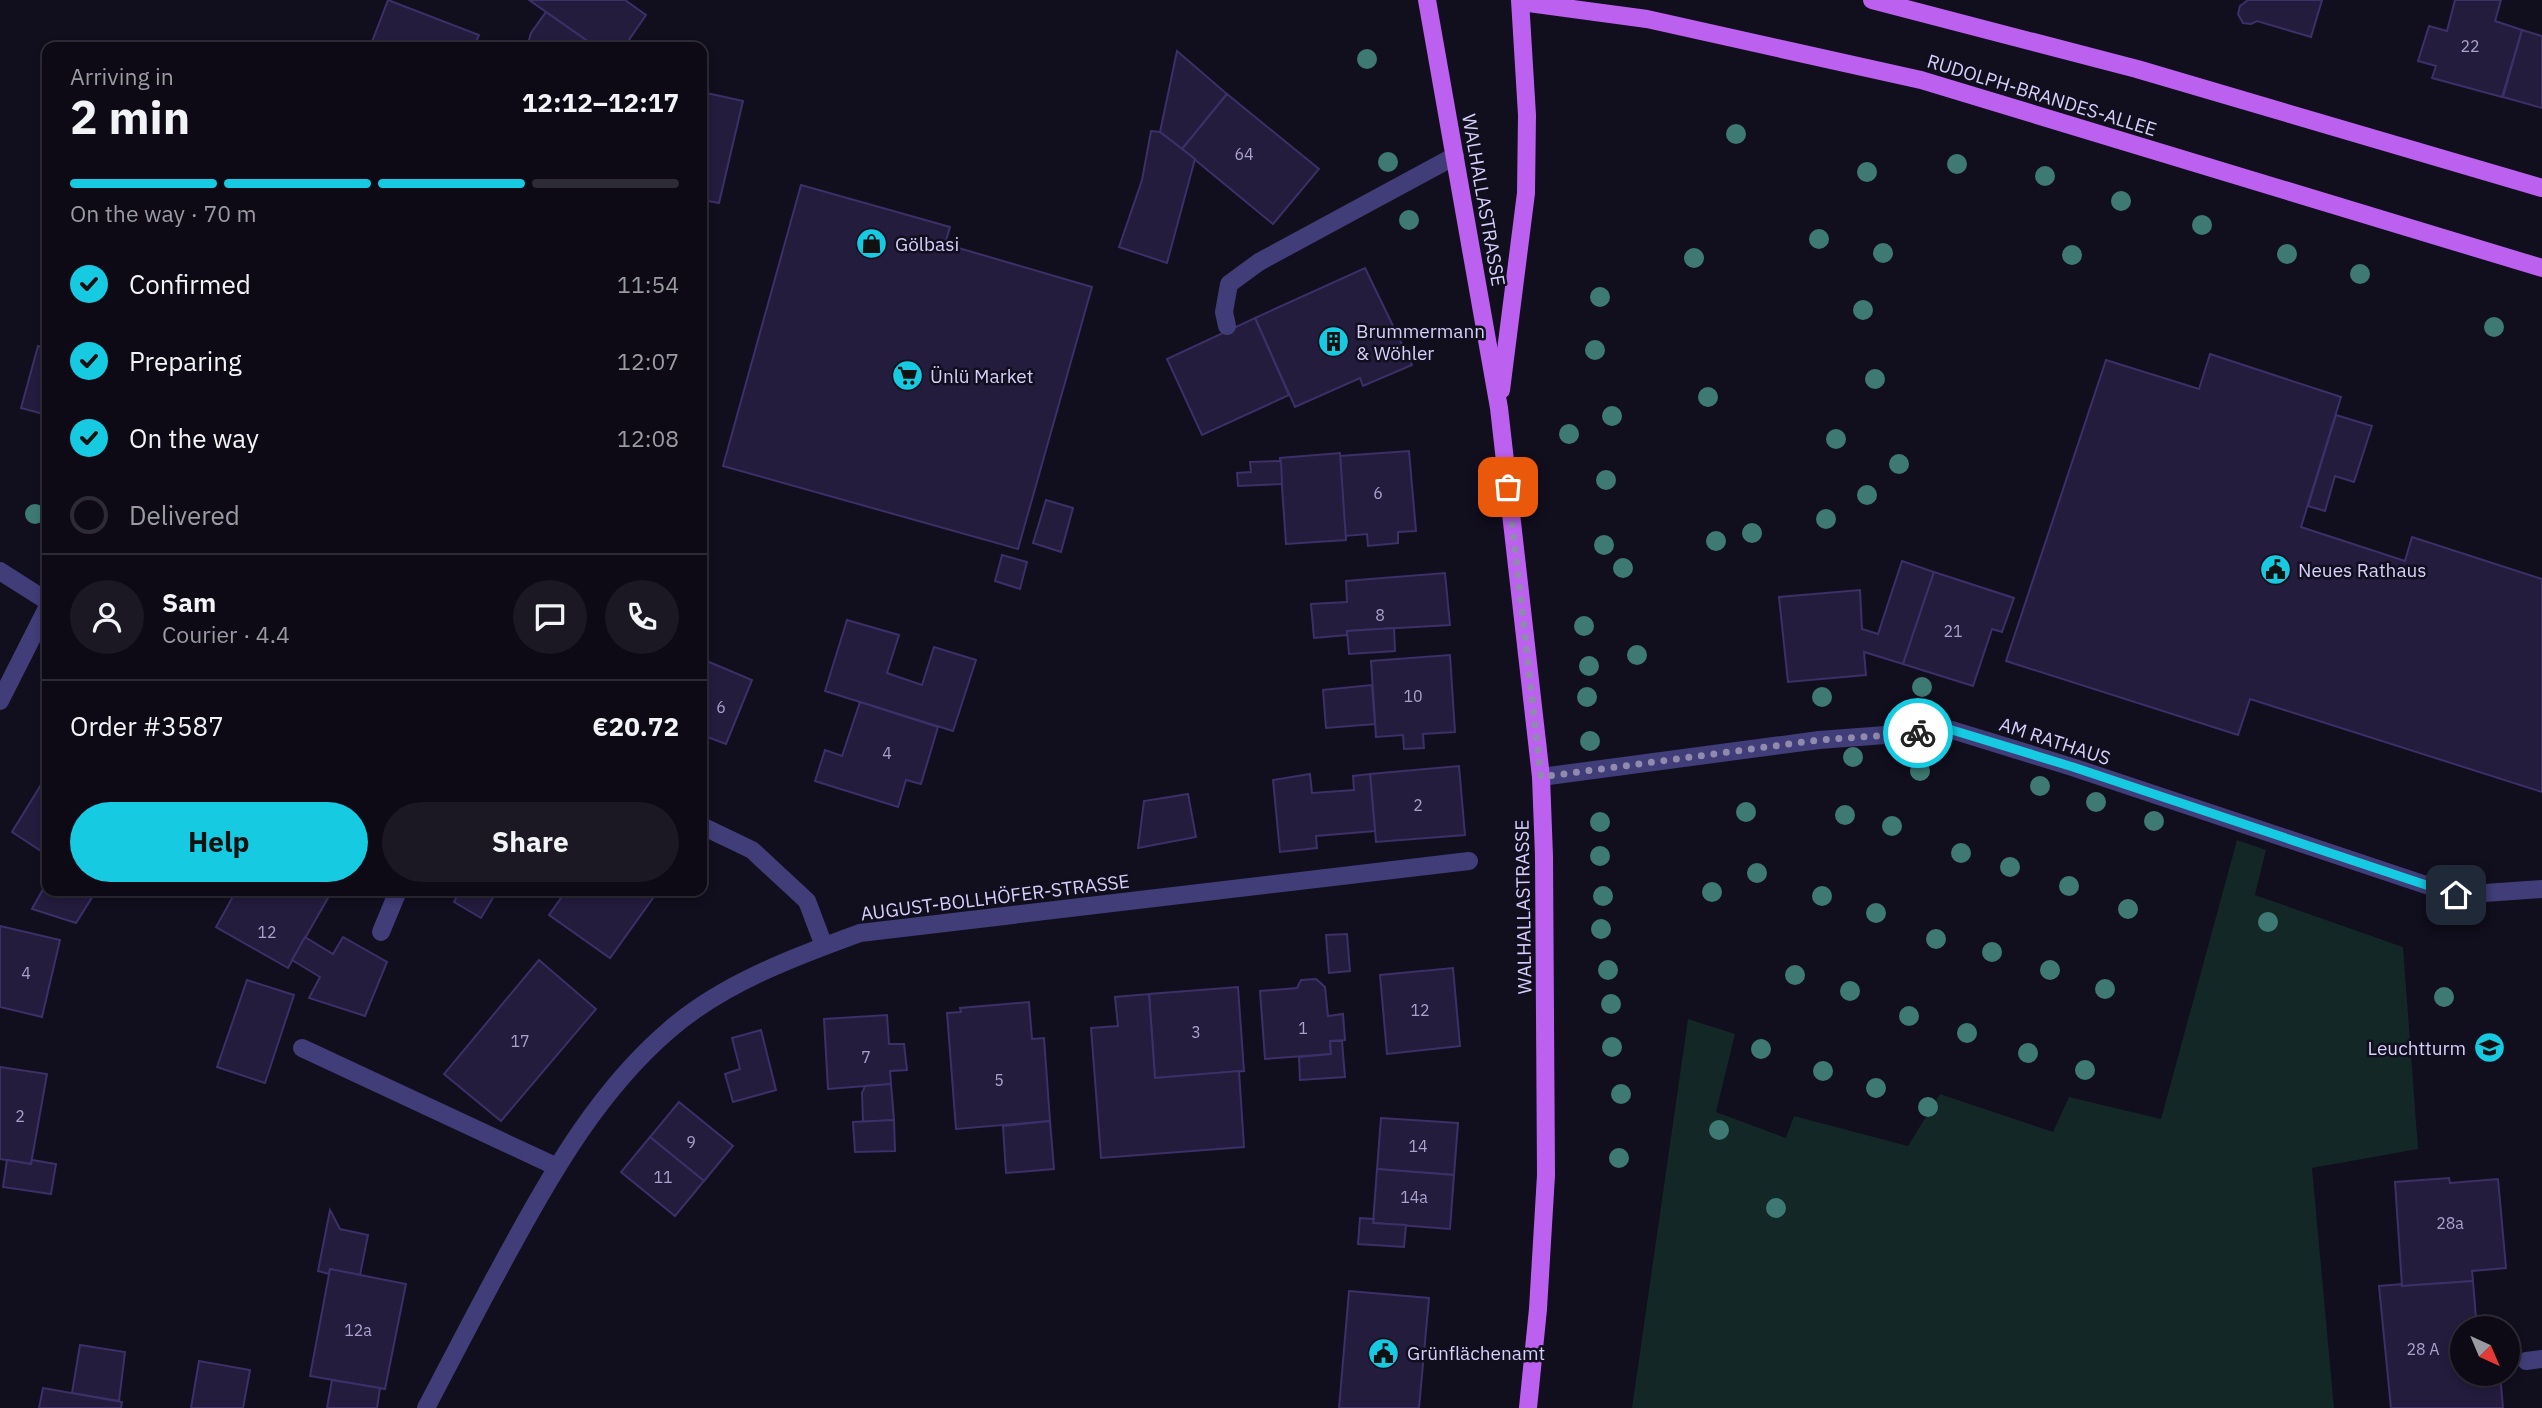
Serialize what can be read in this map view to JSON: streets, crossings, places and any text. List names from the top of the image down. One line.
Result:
{"streets":{"main road":["RUDOLPH-BRANDES-ALLEE","WALHALLASTRASSE"],"street":["AM RATHAUS","AUGUST-BOLLHÖFER-STRASSE"]},"crossings":[["RUDOLPH-BRANDES-ALLEE","WALHALLASTRASSE"],["WALHALLASTRASSE","AM RATHAUS"]],"places":{"shop":["Gölbasi"],"building":["Brummermann & Wöhler"],"supermarket":["Ünlü Market"],"public building":["Neues Rathaus","Grünflächenamt"],"school or university":["Leuchtturm"]},"house_numbers":["22","64","6","8","21","10","6","4","2","12","4","12","1","3","17","7","5","2","9","14","11","14a","28a","12a","28 A"],"north":"bottom right","page":{"heading":["2 min","Arriving in","12:12–12:17"],"panel":["Sam","Courier · 4.4","Order #3587","€20.72"],"bar":"On the way · 70 m","list":[["Confirmed","11:54"],["Preparing","12:07"],["On the way","12:08"],"Delivered"],"buttons":["Help","Share"]}}
